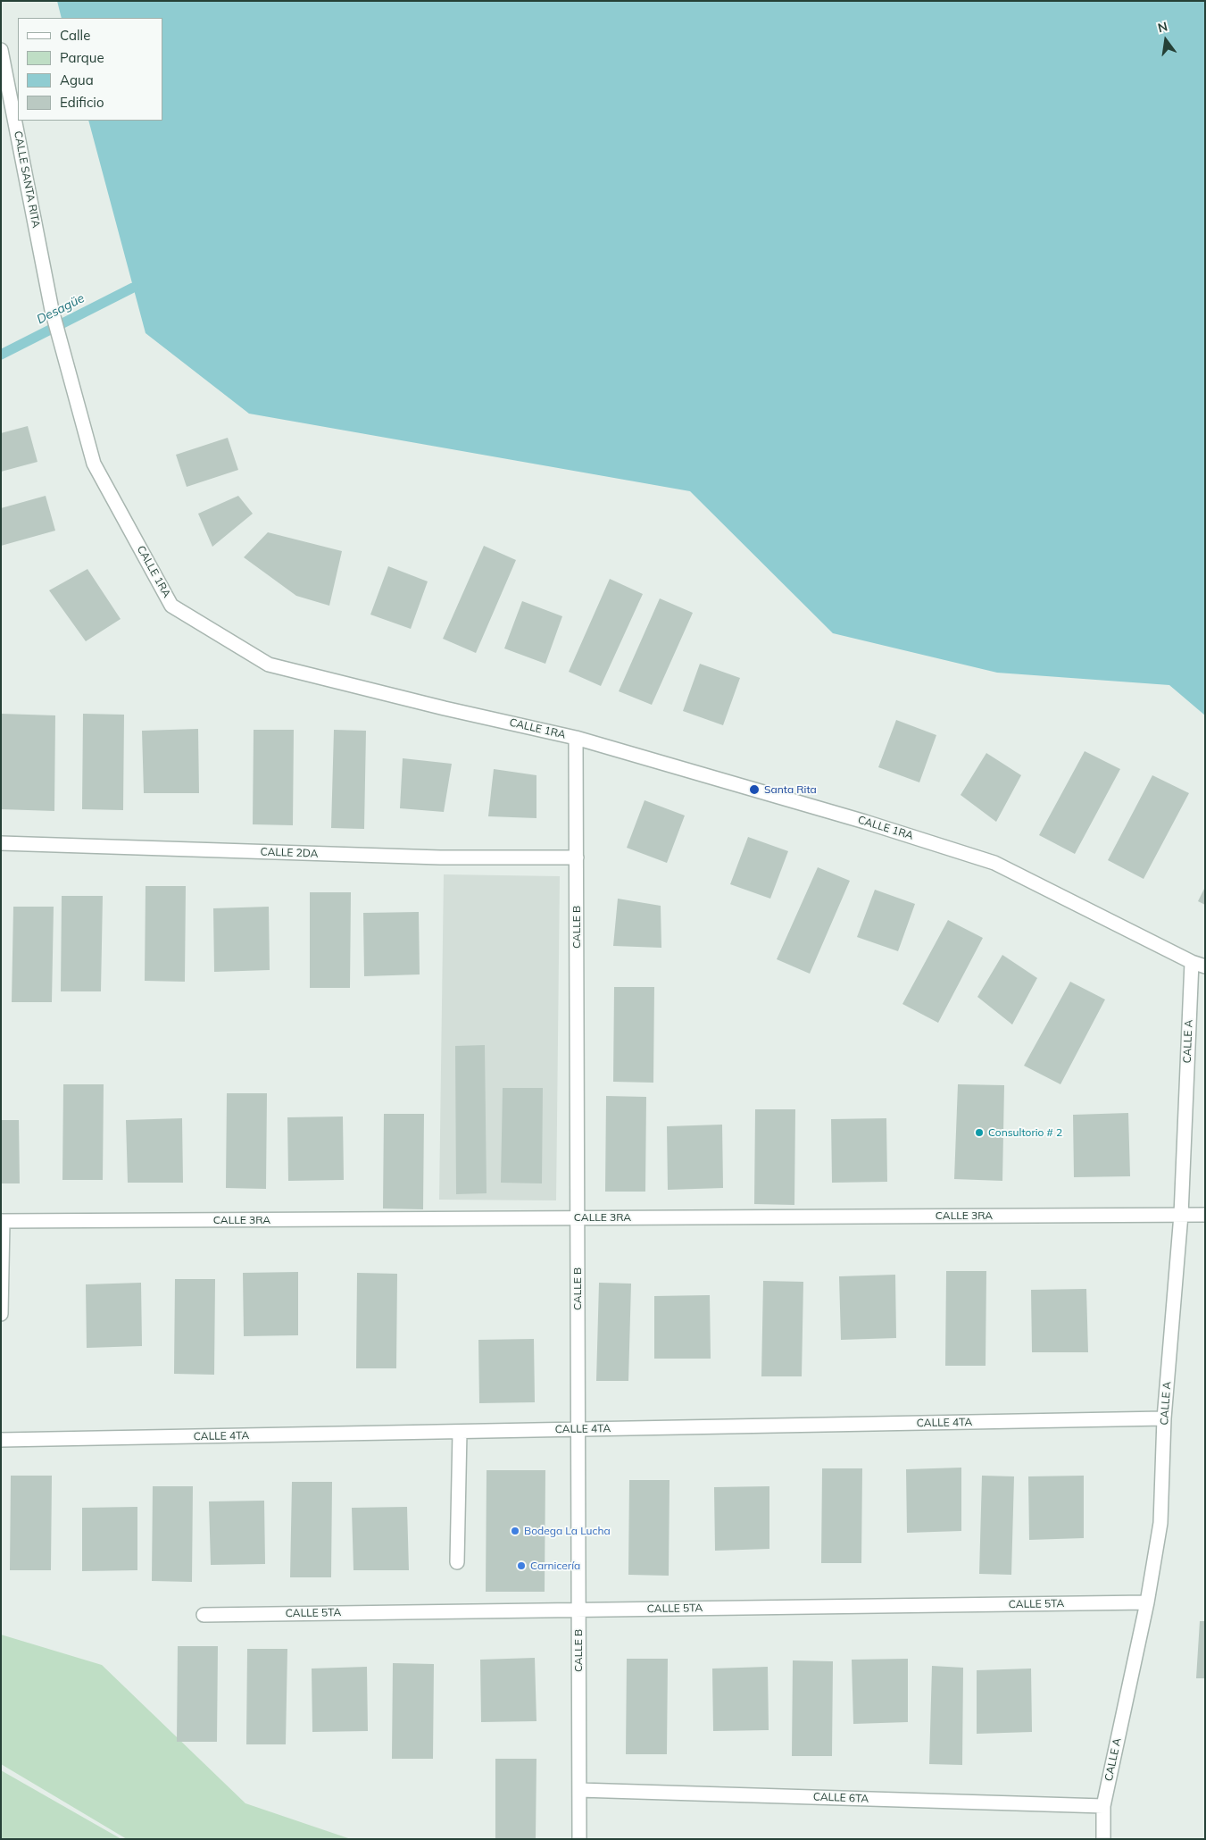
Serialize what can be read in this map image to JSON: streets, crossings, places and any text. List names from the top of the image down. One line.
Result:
{"streets":{"street":["CALLE SANTA RITA","CALLE 1RA","CALLE 2DA","CALLE B","CALLE A","CALLE 3RA","CALLE 4TA","CALLE 5TA","CALLE 6TA"]},"crossings":[["CALLE SANTA RITA","CALLE 1RA"],["CALLE 1RA","CALLE B"],["CALLE 1RA","CALLE A"],["CALLE 2DA","CALLE B"],["CALLE B","CALLE 3RA"],["CALLE B","CALLE 4TA"],["CALLE B","CALLE 5TA"],["CALLE B","CALLE 6TA"],["CALLE A","CALLE 3RA"],["CALLE A","CALLE 4TA"],["CALLE A","CALLE 5TA"],["CALLE A","CALLE 6TA"]],"water":["Desagüe"],"places":["Santa Rita","Consultorio # 2","Bodega La Lucha","Carnicería"],"legend":["Calle","Parque","Agua","Edificio"],"north":"top"}
